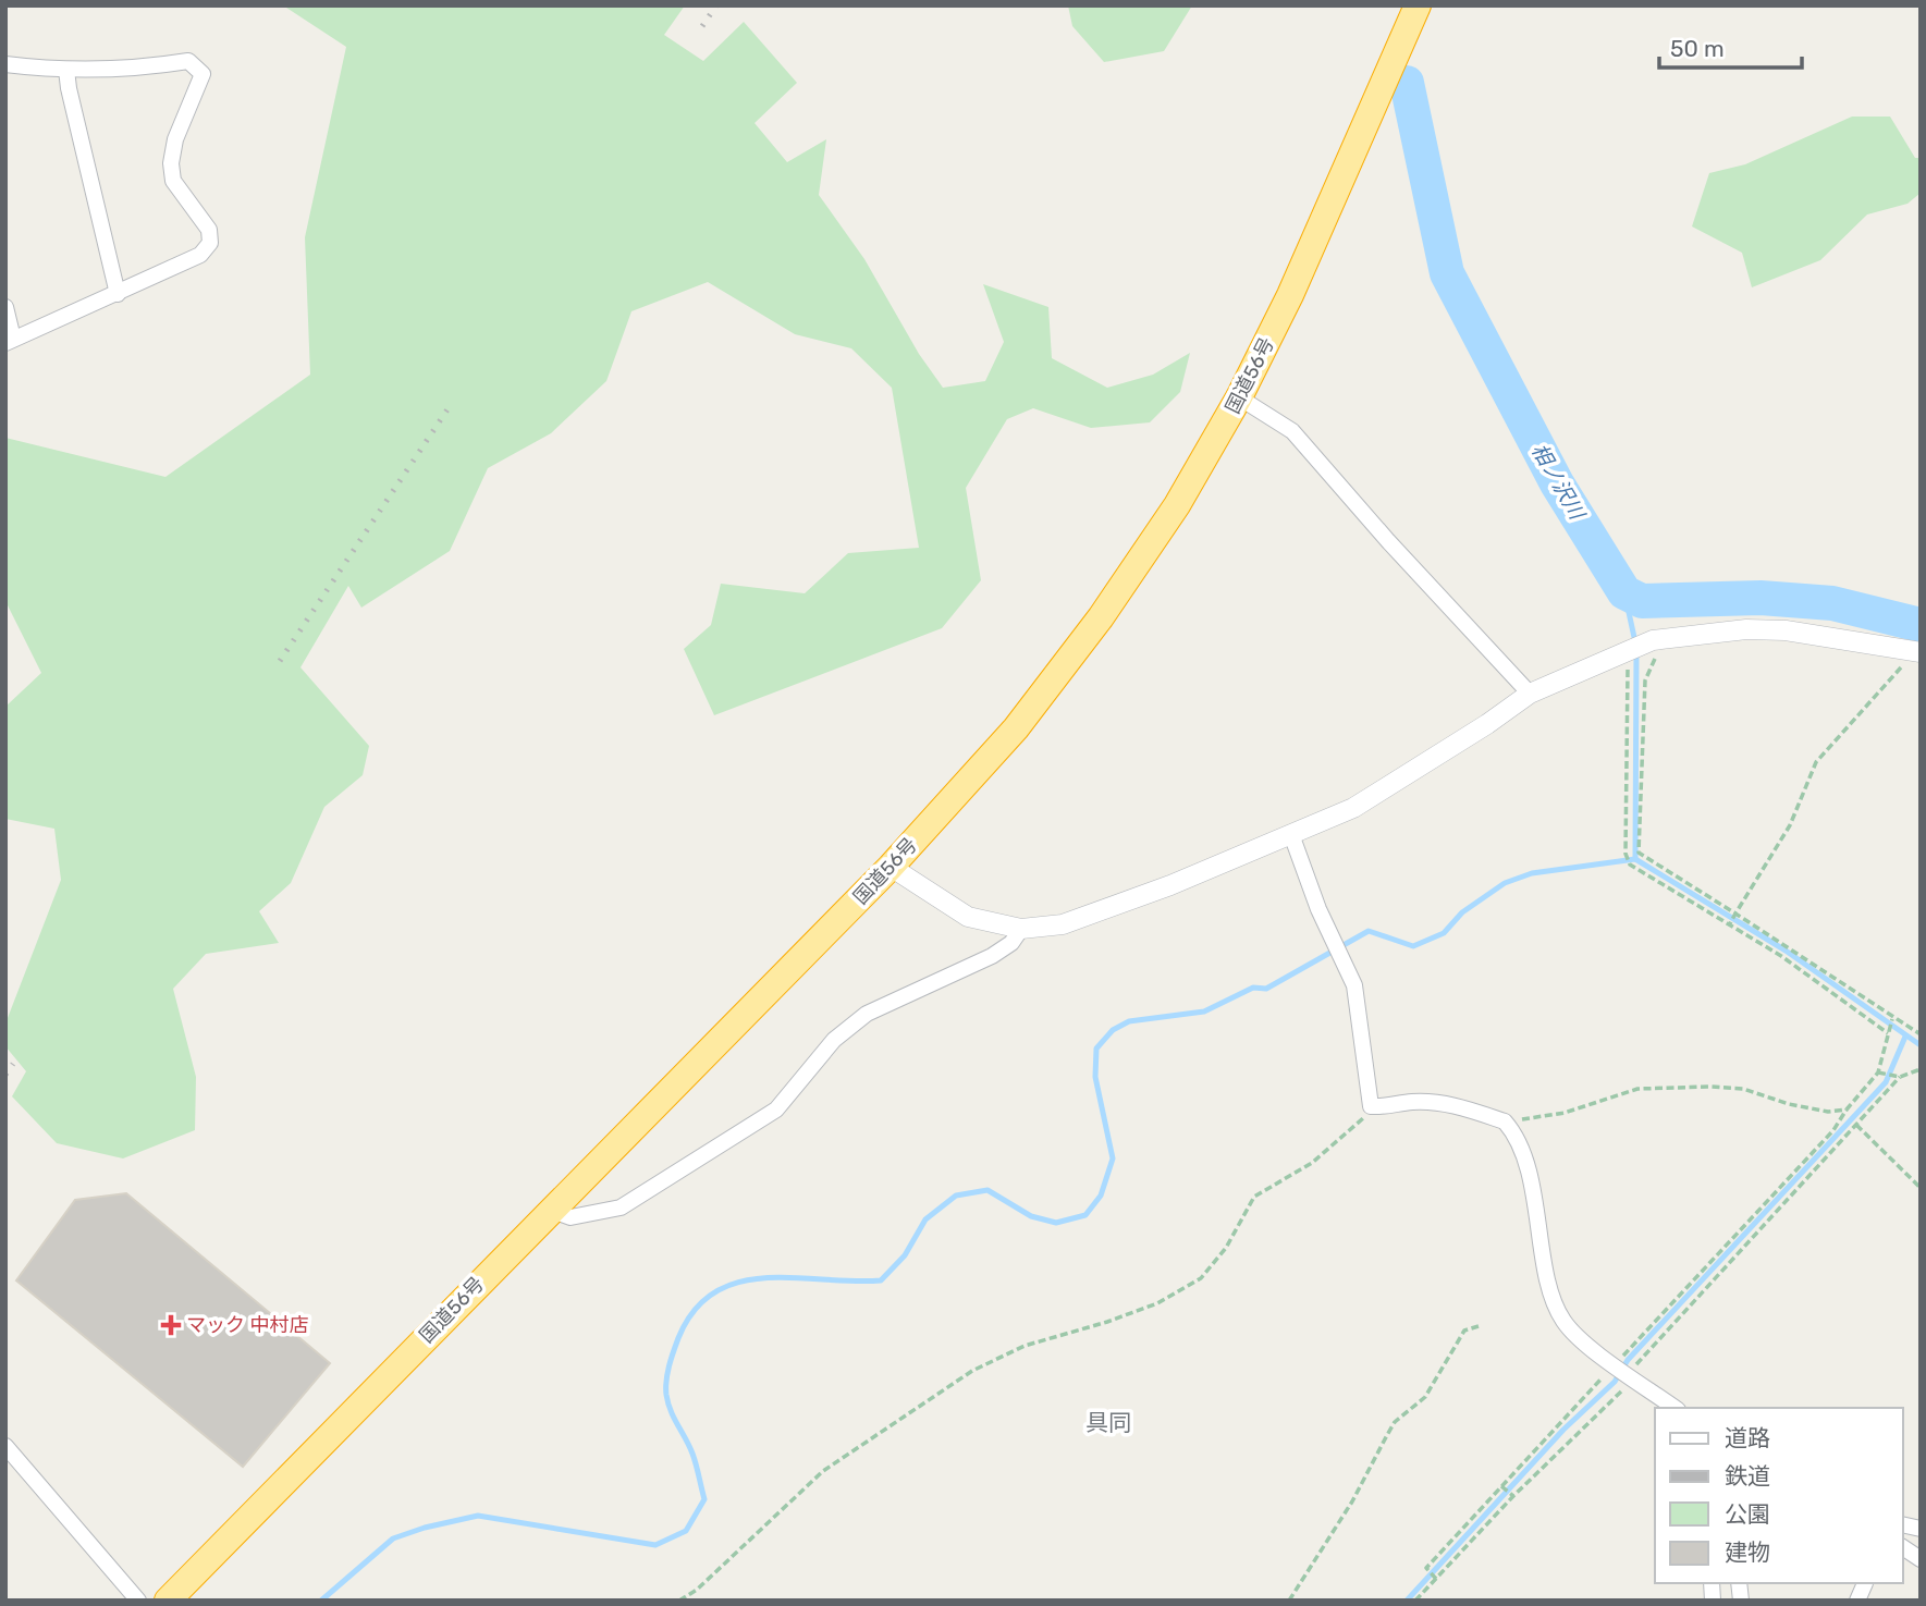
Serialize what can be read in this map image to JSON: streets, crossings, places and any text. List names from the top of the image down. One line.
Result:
{"streets":{"highway":["国道56号"]},"districts":["具同"],"water":["相ノ沢川"],"places":{"health":["マック 中村店"]},"legend":["道路","鉄道","公園","建物"],"scale_bar":"50 m"}
